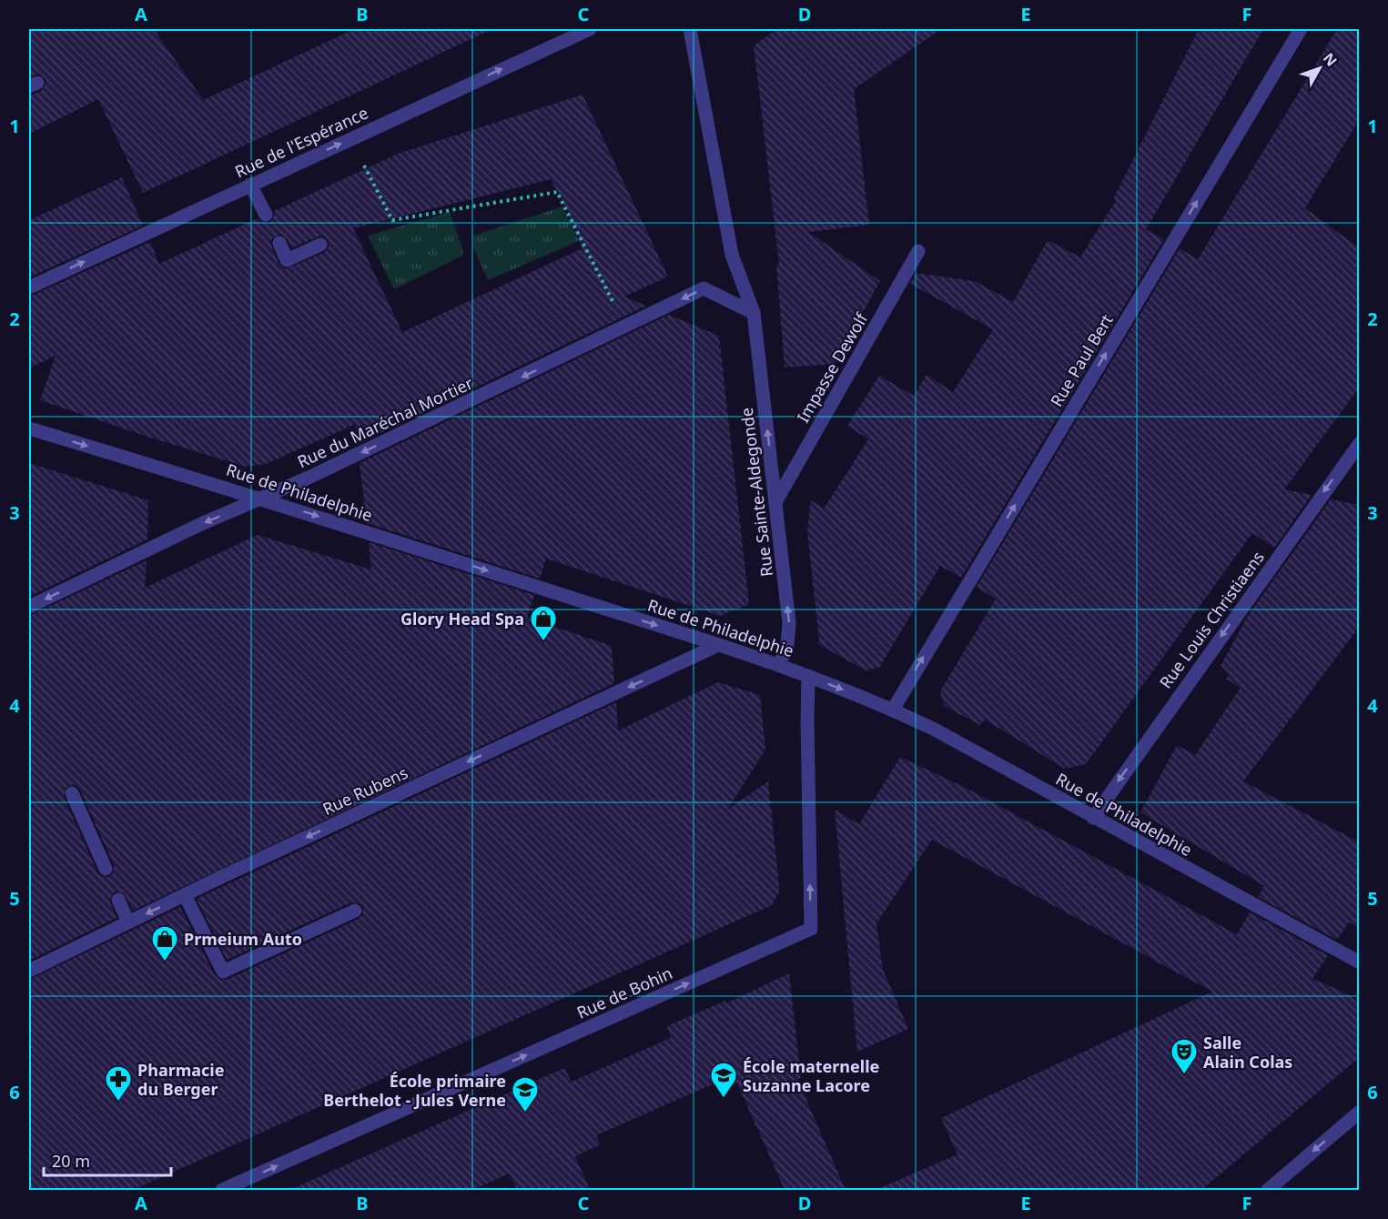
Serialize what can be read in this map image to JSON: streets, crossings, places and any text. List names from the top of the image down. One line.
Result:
{"streets":{"street":["Rue de l'Espérance","Rue Paul Bert","Impasse Dewolf","Rue du Maréchal Mortier","Rue de Philadelphie","Rue Sainte-Aldegonde","Rue Louis Christiaens","Rue Rubens","Rue de Bohin"]},"crossings":[["Rue Paul Bert","Rue de Philadelphie"],["Impasse Dewolf","Rue Sainte-Aldegonde"],["Rue du Maréchal Mortier","Rue de Philadelphie"],["Rue du Maréchal Mortier","Rue Sainte-Aldegonde"],["Rue de Philadelphie","Rue Sainte-Aldegonde"],["Rue de Philadelphie","Rue Louis Christiaens"],["Rue de Philadelphie","Rue Rubens"],["Rue de Philadelphie","Rue de Bohin"]],"one_way":["Rue de l'Espérance","Rue Paul Bert","Rue du Maréchal Mortier","Rue de Philadelphie","Rue Sainte-Aldegonde","Rue Louis Christiaens","Rue Rubens","Rue de Bohin"],"places":{"shop":["Glory Head Spa","Prmeium Auto"],"theatre":["Salle Alain Colas"],"school or university":["École maternelle Suzanne Lacore","École primaire Berthelot - Jules Verne"],"pharmacy":["Pharmacie du Berger"]},"scale_bar":"20 m","north":"top right","grid":{"columns":["A","B","C","D","E","F"],"rows":["1","2","3","4","5","6"]}}
